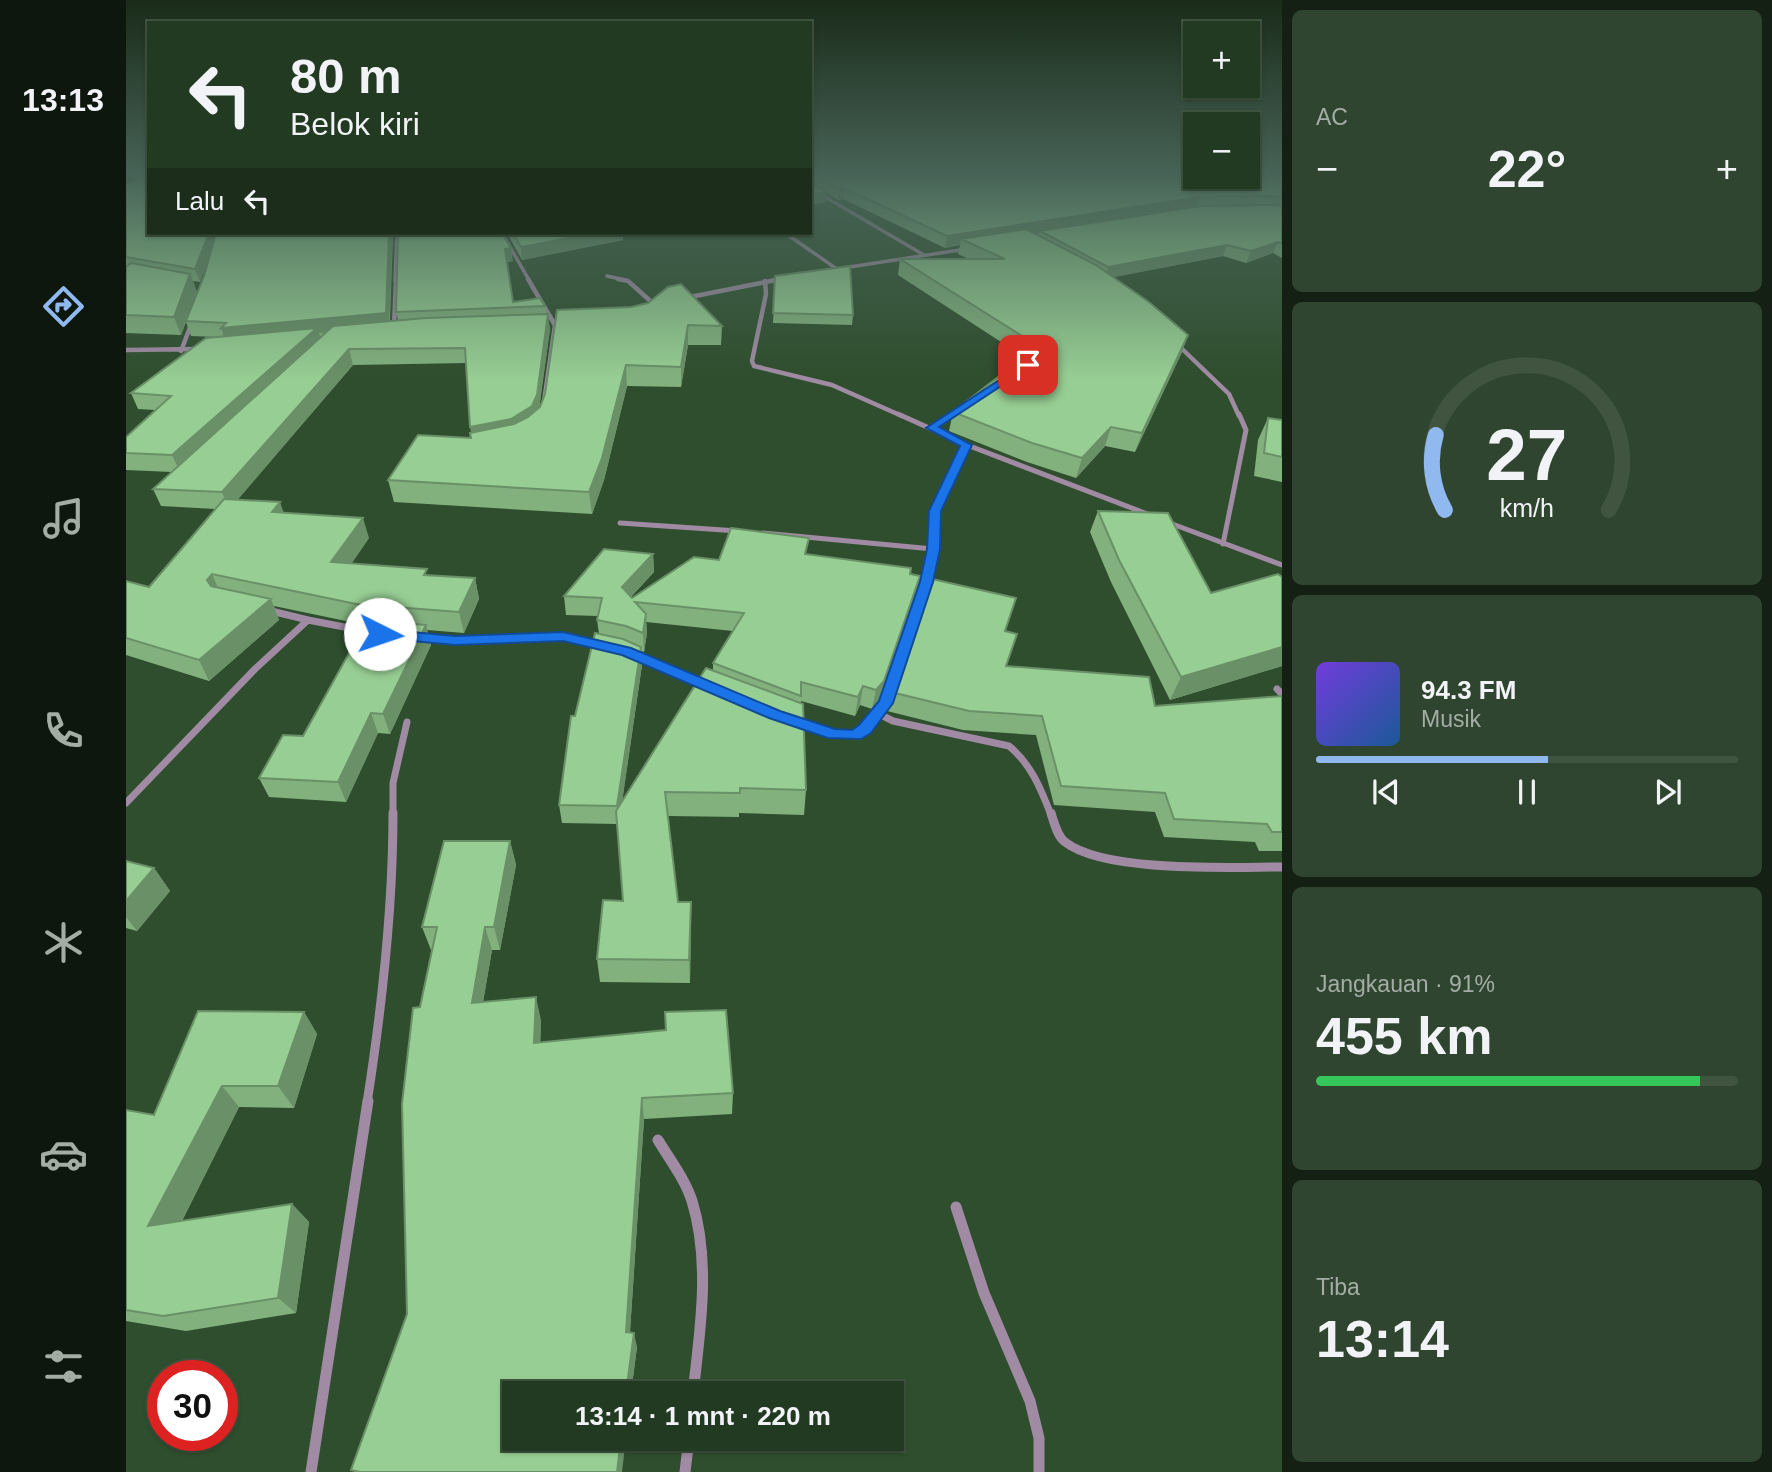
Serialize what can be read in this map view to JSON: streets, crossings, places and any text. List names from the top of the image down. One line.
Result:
{"page":{"tabs":"13:13","tile":["AC",["Jangkauan · 91%","455 km"],["Tiba","13:14"]],"map_buttons":["+","−"],"turn":["80 m","Belok kiri"],"heat":["−","22°","+"],"then":"Lalu","song":["94.3 FM","Musik"],"limit":"30","trip":"13:14 · 1 mnt · 220 m","gauge":["27","km/h"]}}
